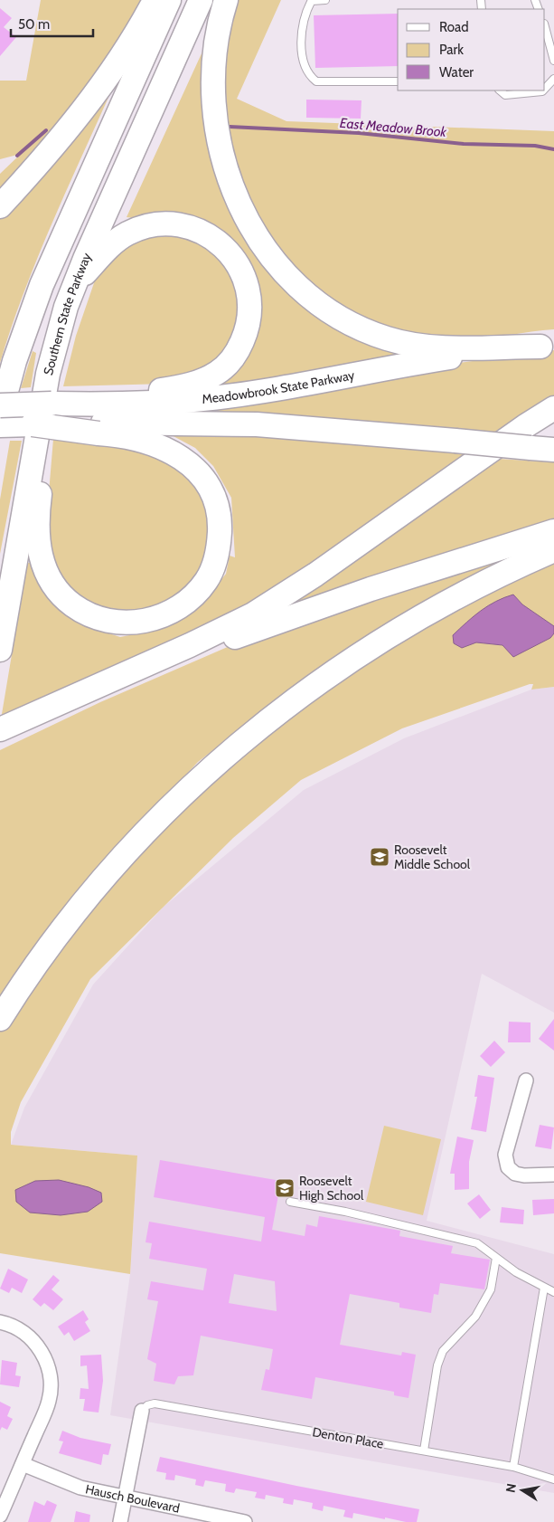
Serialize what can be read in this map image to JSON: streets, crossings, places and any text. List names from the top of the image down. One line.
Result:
{"streets":{"highway":["Southern State Parkway","Meadowbrook State Parkway"],"street":["Hausch Boulevard"],"lane":["Denton Place"]},"water":["East Meadow Brook"],"places":{"school or university":["Roosevelt Middle School","Roosevelt High School"]},"legend":["Road","Park","Water"],"scale_bar":"50 m","north":"left"}
